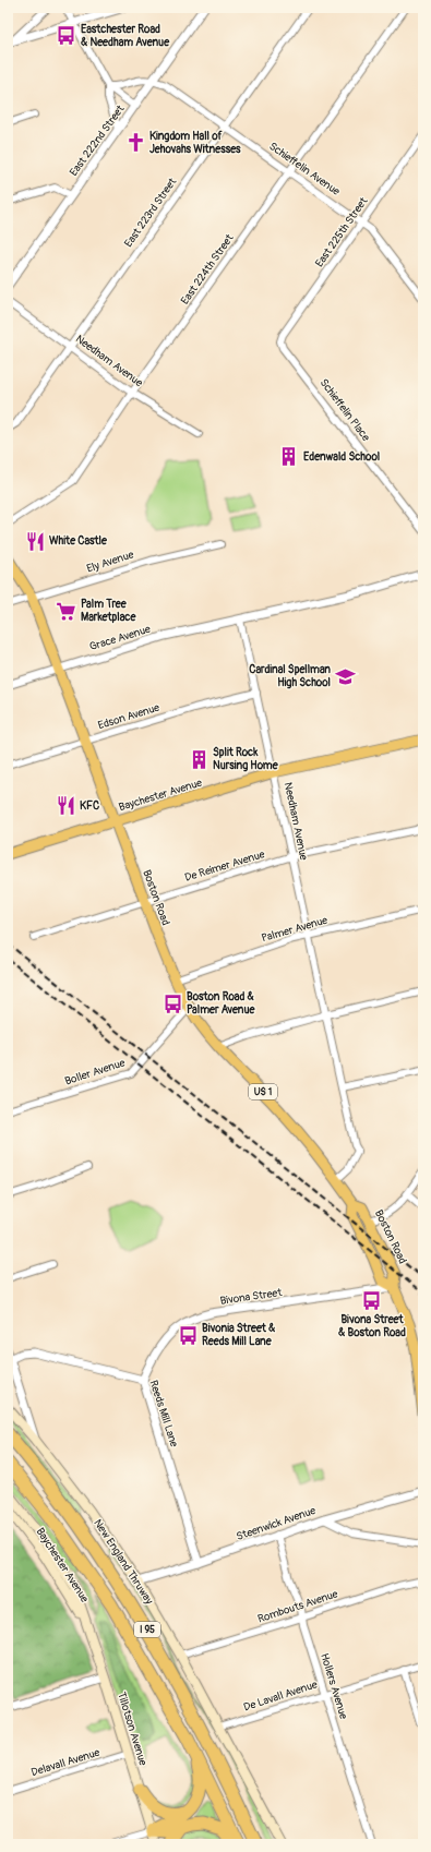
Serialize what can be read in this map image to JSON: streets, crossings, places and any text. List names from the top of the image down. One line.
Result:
{"streets":{"highway":["New England Thruway","I 95"],"main road":["Baychester Avenue","Boston Road","US 1","Tillotson Avenue"],"street":["East 222nd Street","Schieffelin Avenue","East 223rd Street","East 225th Street","East 224th Street","Needham Avenue","Schieffelin Place","Ely Avenue","Grace Avenue","Edson Avenue","De Reimer Avenue","Palmer Avenue","Boller Avenue","Bivona Street","Reeds Mill Lane","Steenwick Avenue","Rombouts Avenue","Hollers Avenue","De Lavall Avenue","Delavall Avenue"]},"crossings":[["East 222nd Street","Schieffelin Avenue"],["Schieffelin Avenue","East 223rd Street"],["Schieffelin Avenue","East 225th Street"],["Schieffelin Avenue","East 224th Street"],["East 223rd Street","Needham Avenue"],["East 225th Street","Schieffelin Place"],["East 224th Street","Needham Avenue"],["Needham Avenue","Grace Avenue"],["Needham Avenue","Edson Avenue"],["Needham Avenue","Baychester Avenue"],["Needham Avenue","De Reimer Avenue"],["Needham Avenue","Boston Road"],["Needham Avenue","Palmer Avenue"],["Ely Avenue","Boston Road"],["Grace Avenue","Boston Road"],["Edson Avenue","Boston Road"],["Baychester Avenue","Boston Road"],["Baychester Avenue","Tillotson Avenue"],["De Reimer Avenue","Boston Road"],["Boston Road","Palmer Avenue"],["Boston Road","Boller Avenue"],["Boston Road","Bivona Street"],["Bivona Street","Reeds Mill Lane"],["Reeds Mill Lane","Steenwick Avenue"],["Steenwick Avenue","New England Thruway"],["Steenwick Avenue","Hollers Avenue"],["New England Thruway","Rombouts Avenue"],["New England Thruway","De Lavall Avenue"],["Rombouts Avenue","Hollers Avenue"],["Hollers Avenue","De Lavall Avenue"],["Tillotson Avenue","Delavall Avenue"]],"places":{"bus stop":["Eastchester Road & Needham Avenue","Boston Road & Palmer Avenue","Bivona Street & Boston Road","Bivonia Street & Reeds Mill Lane"],"church":["Kingdom Hall of Jehovahs Witnesses"],"building":["Edenwald School","Split Rock Nursing Home"],"restaurant":["White Castle","KFC"],"supermarket":["Palm Tree Marketplace"],"school or university":["Cardinal Spellman High School"]}}
